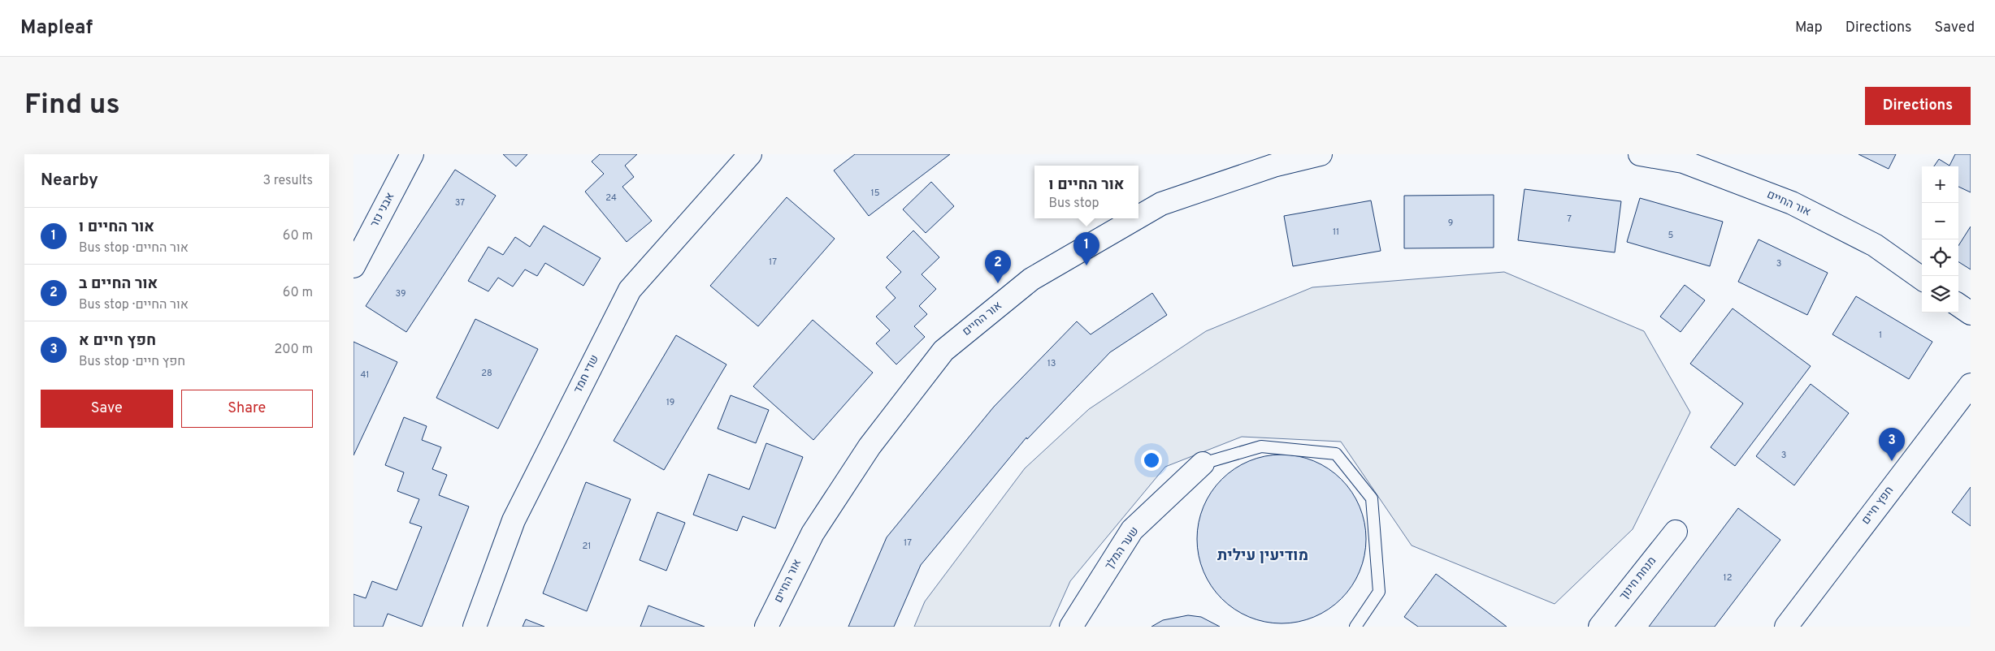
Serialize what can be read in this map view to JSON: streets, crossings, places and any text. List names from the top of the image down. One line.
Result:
{"streets":{"street":["אור החיים","אבני נזר","שדי חמד","חפץ חיים","שער המלך","מנחת חינוך"]},"districts":["מודיעין עילית"],"house_numbers":["15","24","37","7","9","11","5","17","3","39","1","13","28","41","19","3","17","21","12"],"page":{"header":"Mapleaf","nav":["Map","Directions","Saved"],"buttons":["Directions",["Save","Share"]],"title":"Find us","heading":["Nearby","3 results"],"popup":["אור החיים ו","Bus stop"],"map_buttons":["+","−"],"list":[{"mark":"1","name":"אור החיים ו","note":"Bus stop · אור החיים","value":"60 m"},{"mark":"2","name":"אור החיים ב","note":"Bus stop · אור החיים","value":"60 m"},{"mark":"3","name":"חפץ חיים א","note":"Bus stop · חפץ חיים","value":"200 m"}],"pins":["1","2","3"]}}
